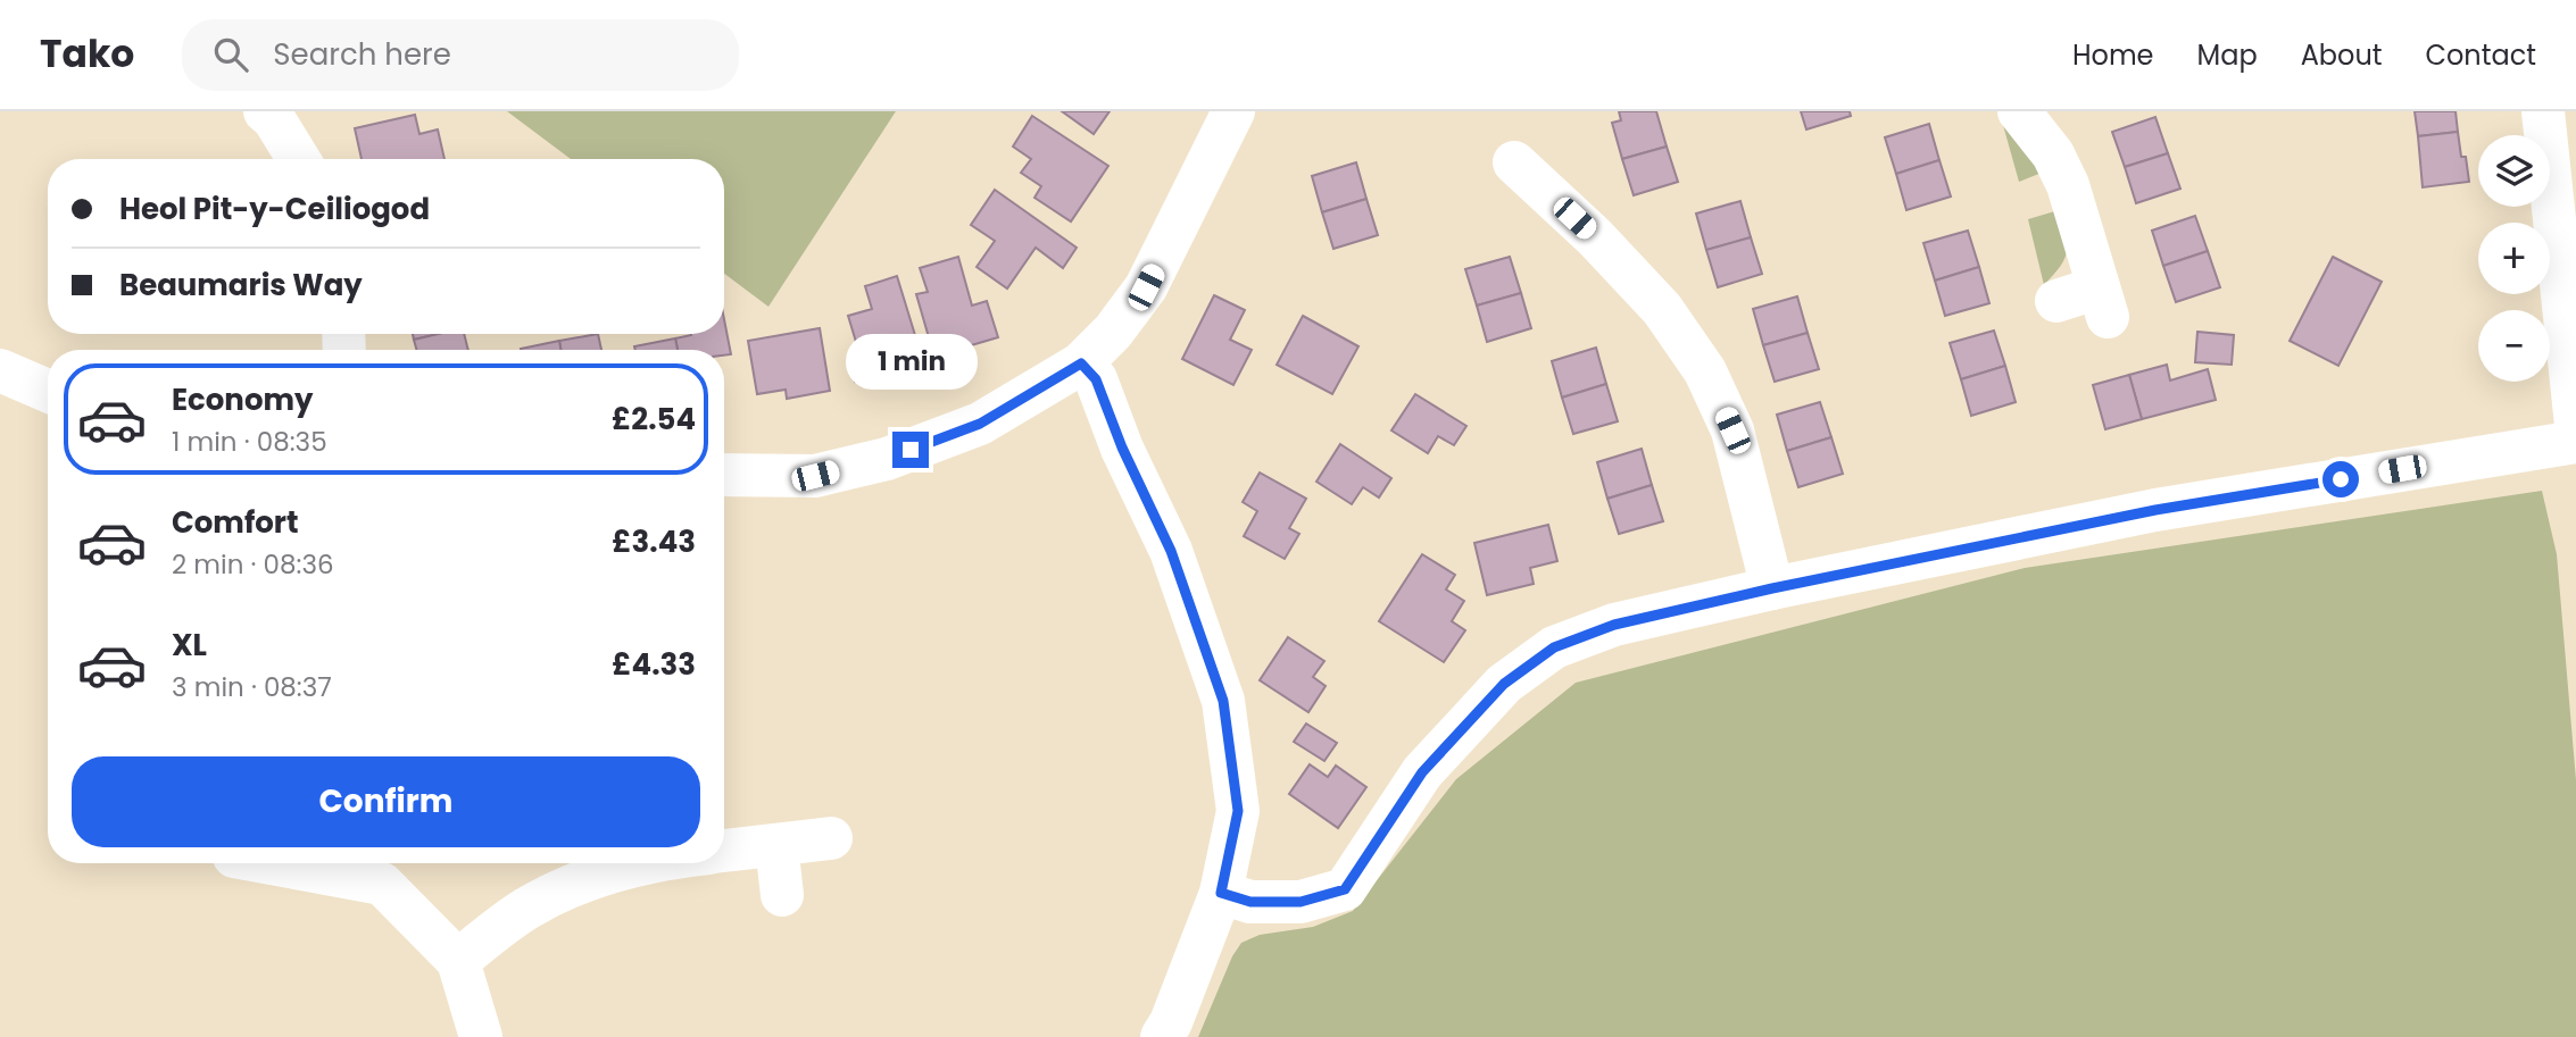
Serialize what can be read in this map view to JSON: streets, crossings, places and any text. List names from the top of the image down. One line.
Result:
{"page":{"header":"Tako","search":"Search here","nav":["Home","Map","About","Contact"],"map_buttons":["+","−"],"banner":["Heol Pit-y-Ceiliogod","Beaumaris Way"],"bubble":"1 min","list":[{"name":"Economy","note":"1 min · 08:35","value":"£2.54"},{"name":"Comfort","note":"2 min · 08:36","value":"£3.43"},{"name":"XL","note":"3 min · 08:37","value":"£4.33"}],"buttons":"Confirm"}}
